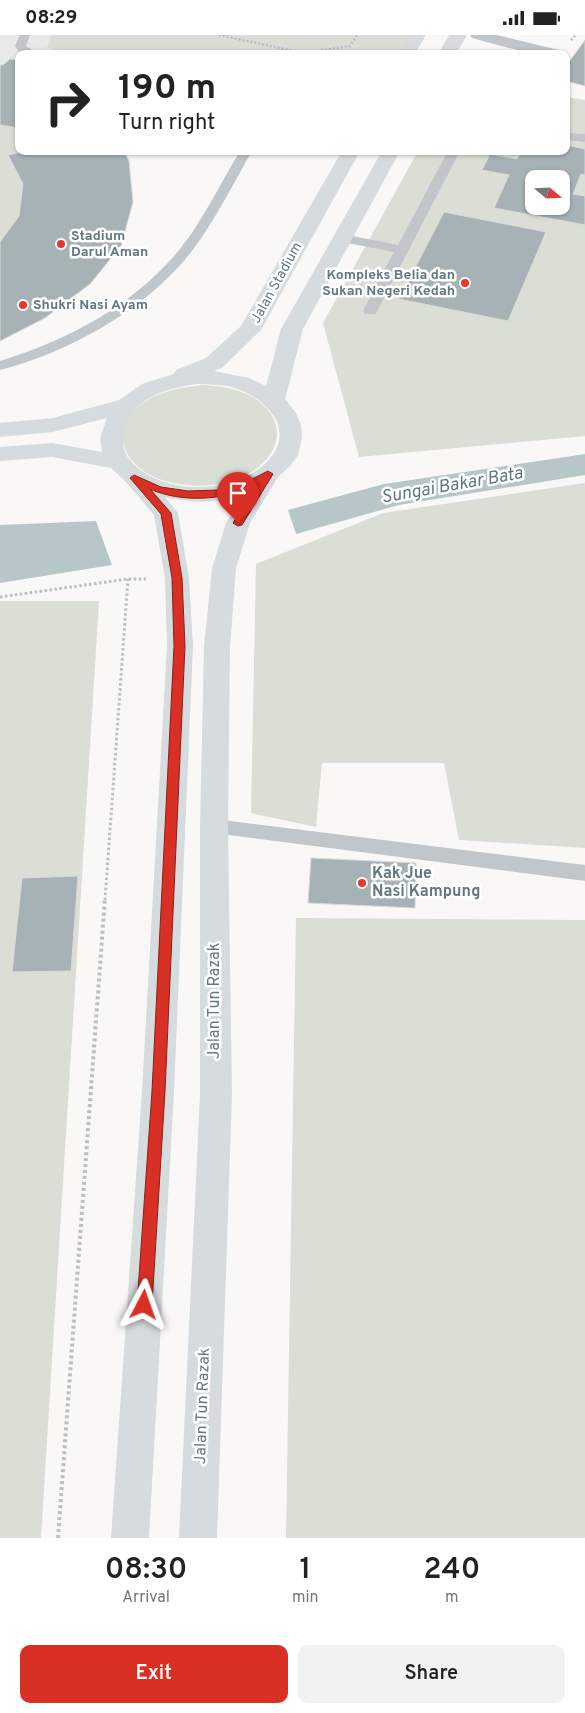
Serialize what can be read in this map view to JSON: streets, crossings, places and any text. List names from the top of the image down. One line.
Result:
{"streets":{"main road":["Jalan Stadium","Jalan Tun Razak"]},"crossings":[["Jalan Stadium","Jalan Tun Razak"]],"water":["Sungai Bakar Bata"],"places":["Stadium Darul Aman","Kompleks Belia dan Sukan Negeri Kedah","Shukri Nasi Ayam","Kak Jue Nasi Kampung"],"north":"right","page":{"status":"08:29","turn":["190 m","Turn right"],"eta":["08:30","Arrival","1","min","240","m"],"buttons":["Exit","Share"]}}
